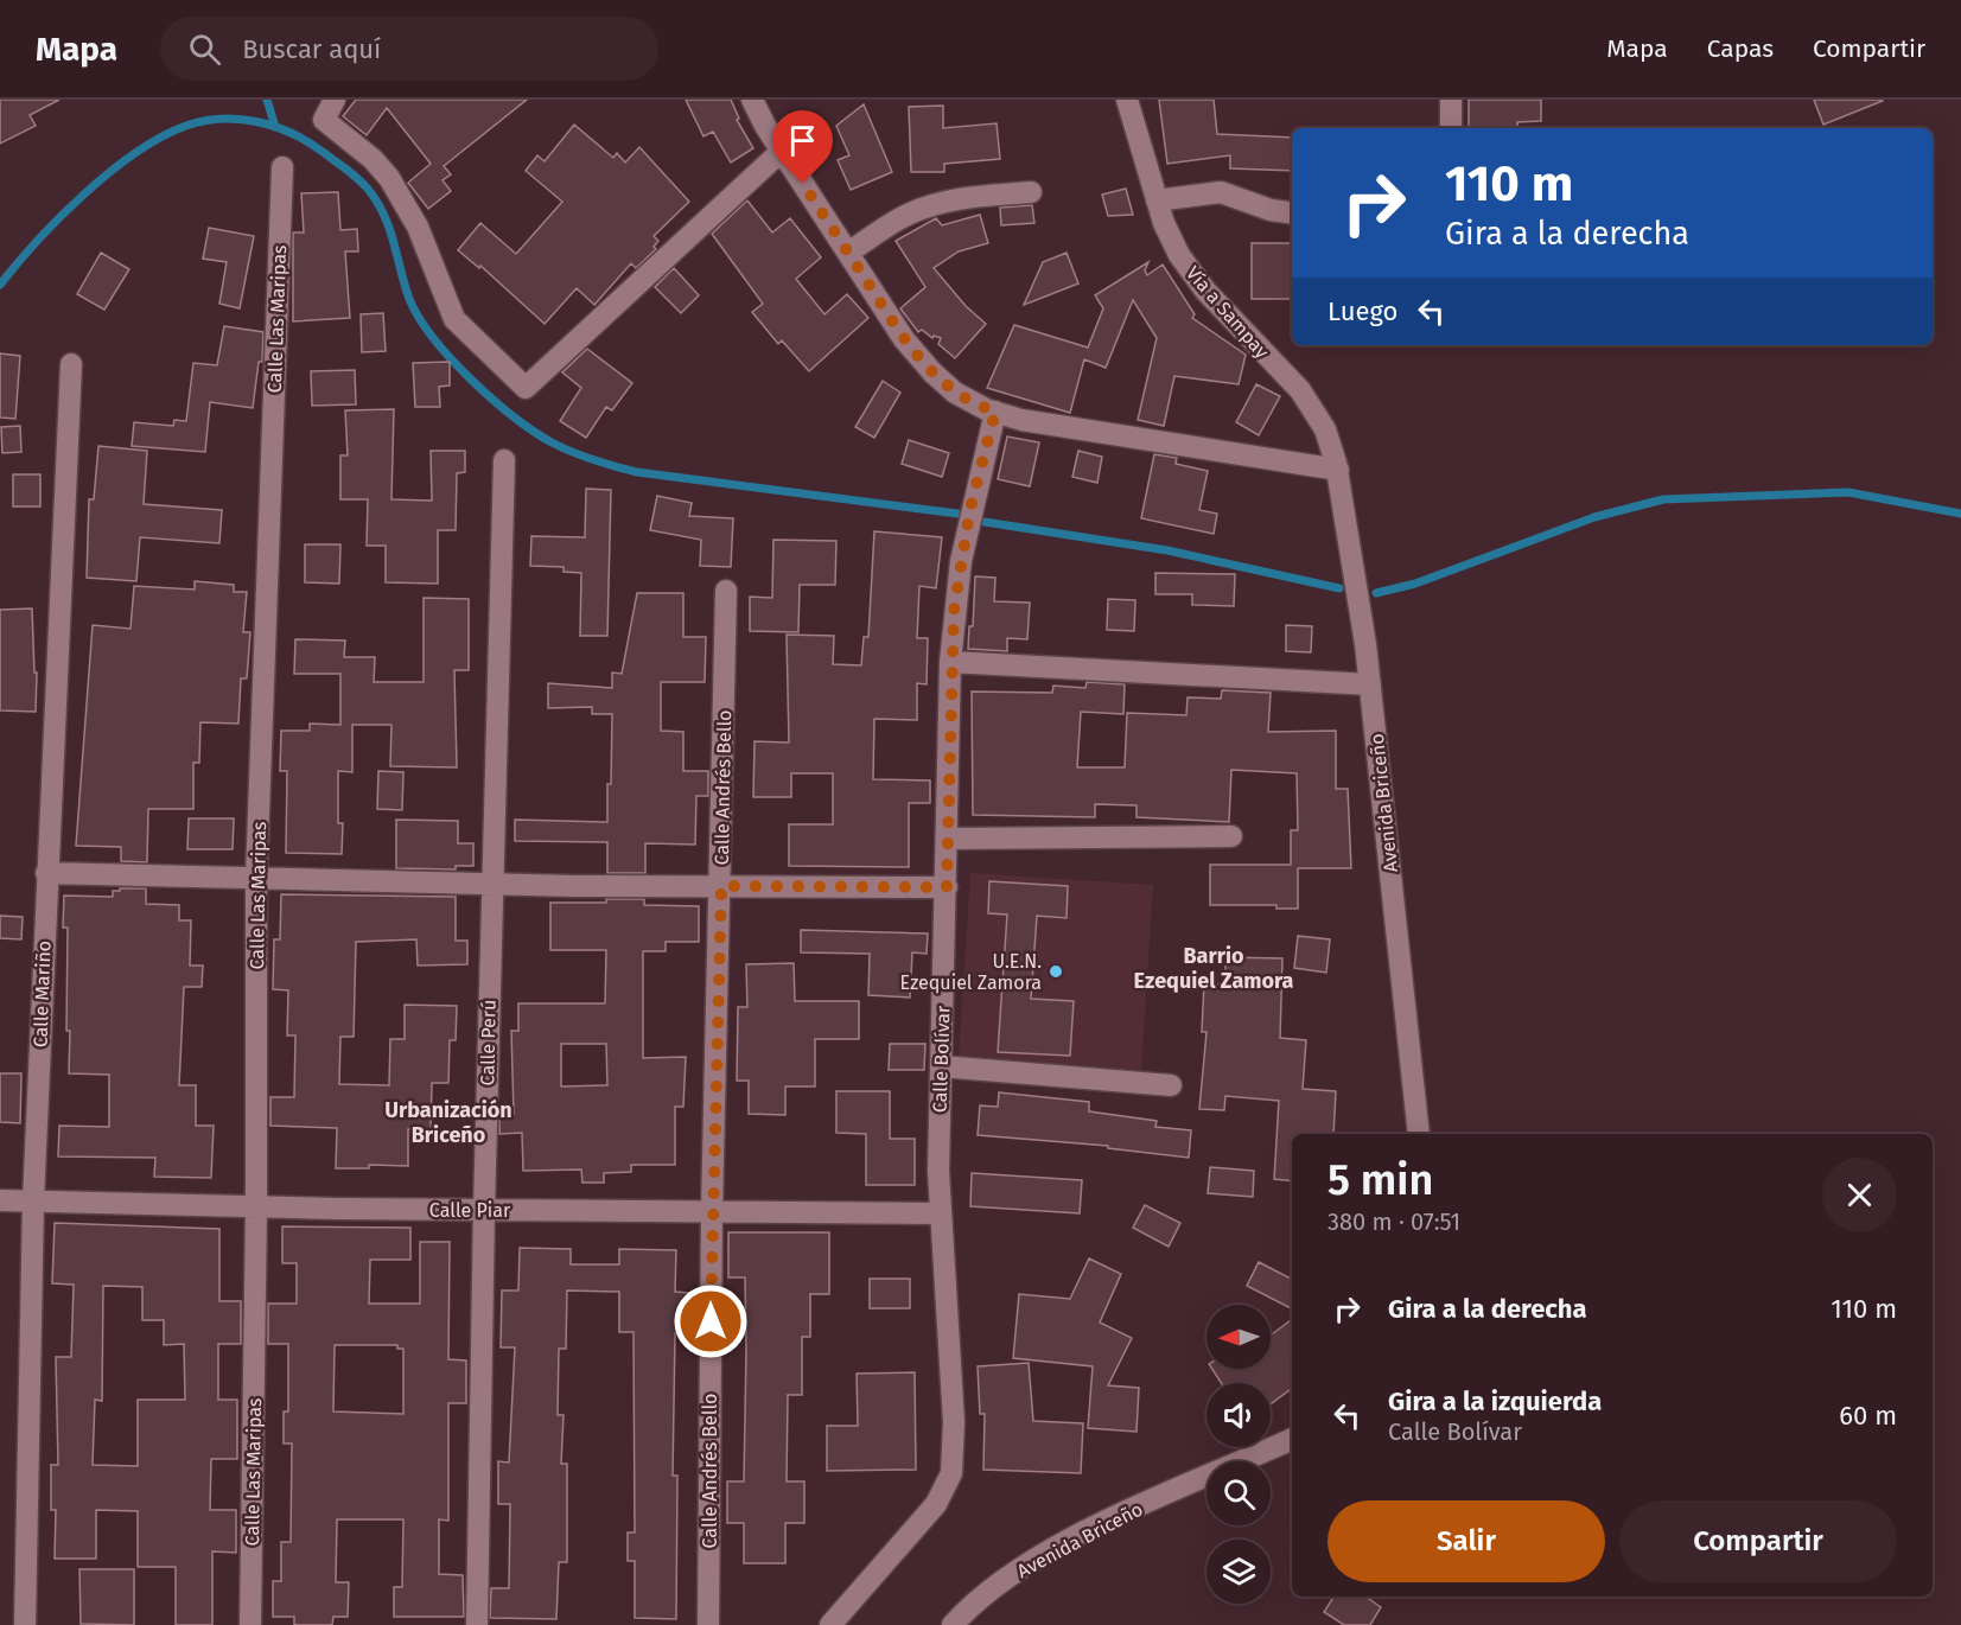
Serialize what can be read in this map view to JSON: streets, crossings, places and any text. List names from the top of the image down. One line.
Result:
{"streets":{"street":["Vía a Sampay","Calle Las Maripas","Calle Andrés Bello","Avenida Briceño","Calle Mariño","Calle Perú","Calle Bolívar","Calle Piar"]},"crossings":[["Vía a Sampay","Avenida Briceño"],["Calle Las Maripas","Calle Piar"],["Calle Andrés Bello","Calle Piar"],["Calle Mariño","Calle Piar"],["Calle Perú","Calle Piar"],["Calle Bolívar","Calle Piar"]],"districts":["Barrio Ezequiel Zamora","Urbanización Briceño"],"places":["U.E.N. Ezequiel Zamora"],"north":"left","page":{"header":"Mapa","search":"Buscar aquí","nav":["Mapa","Capas","Compartir"],"turn":["110 m","Gira a la derecha"],"then":"Luego","heading":["5 min","380 m · 07:51"],"list":[{"name":"Gira a la derecha","value":"110 m"},{"name":"Gira a la izquierda","note":"Calle Bolívar","value":"60 m"}],"buttons":["Salir","Compartir"]}}
